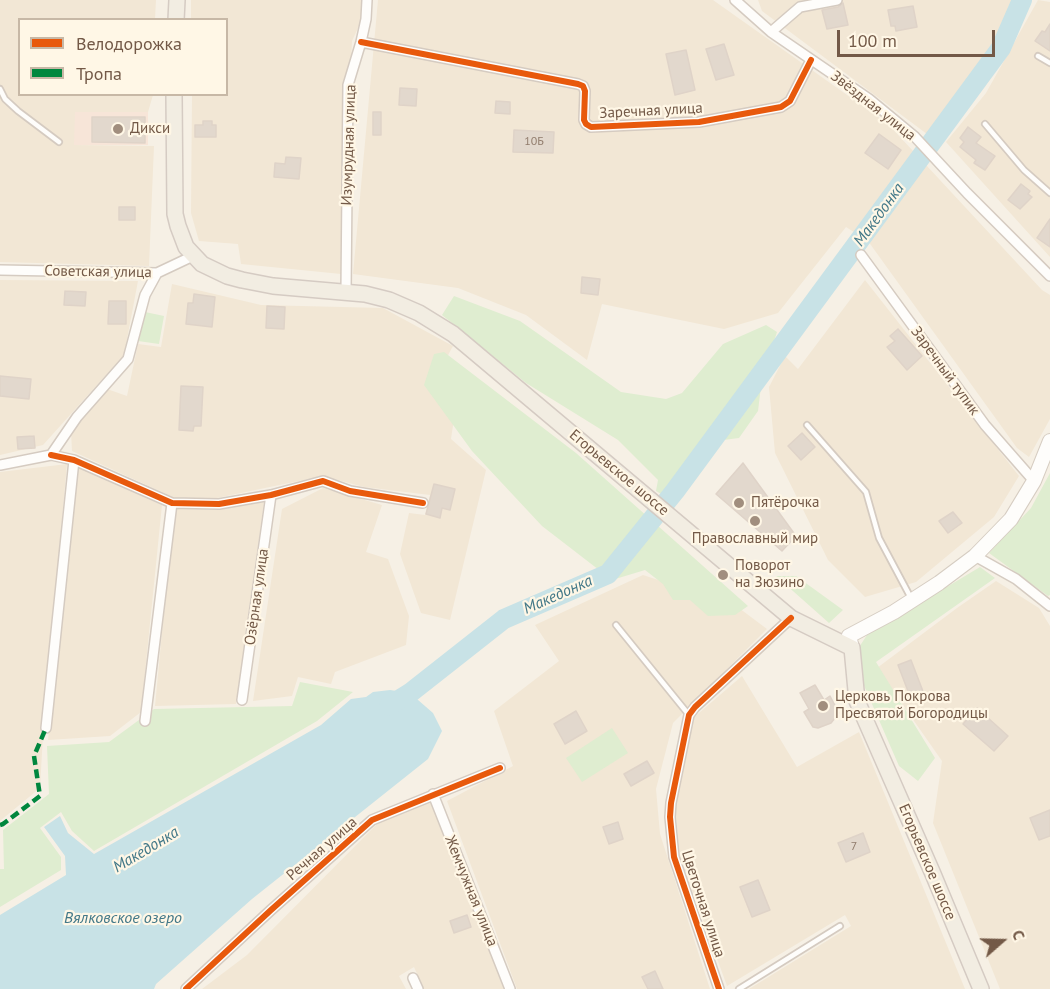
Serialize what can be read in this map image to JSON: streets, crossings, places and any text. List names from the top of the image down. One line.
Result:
{"streets":{"main road":["Егорьевское шоссе"],"street":["Звёздная улица","Заречная улица","Изумрудная улица","Советская улица","Заречный тупик","Озёрная улица","Речная улица","Жемчужная улица","Цветочная улица"]},"crossings":[["Звёздная улица","Заречная улица"],["Заречная улица","Изумрудная улица"],["Изумрудная улица","Егорьевское шоссе"],["Советская улица","Егорьевское шоссе"],["Речная улица","Жемчужная улица"]],"water":["Македонка","Вялковское озеро"],"places":["Дикси","Пятёрочка","Православный мир","Поворот на Зюзино","Церковь Покрова Пресвятой Богородицы"],"house_numbers":["10Б","7"],"legend":["Велодорожка","Тропа"],"scale_bar":"100 m","north":"right"}
